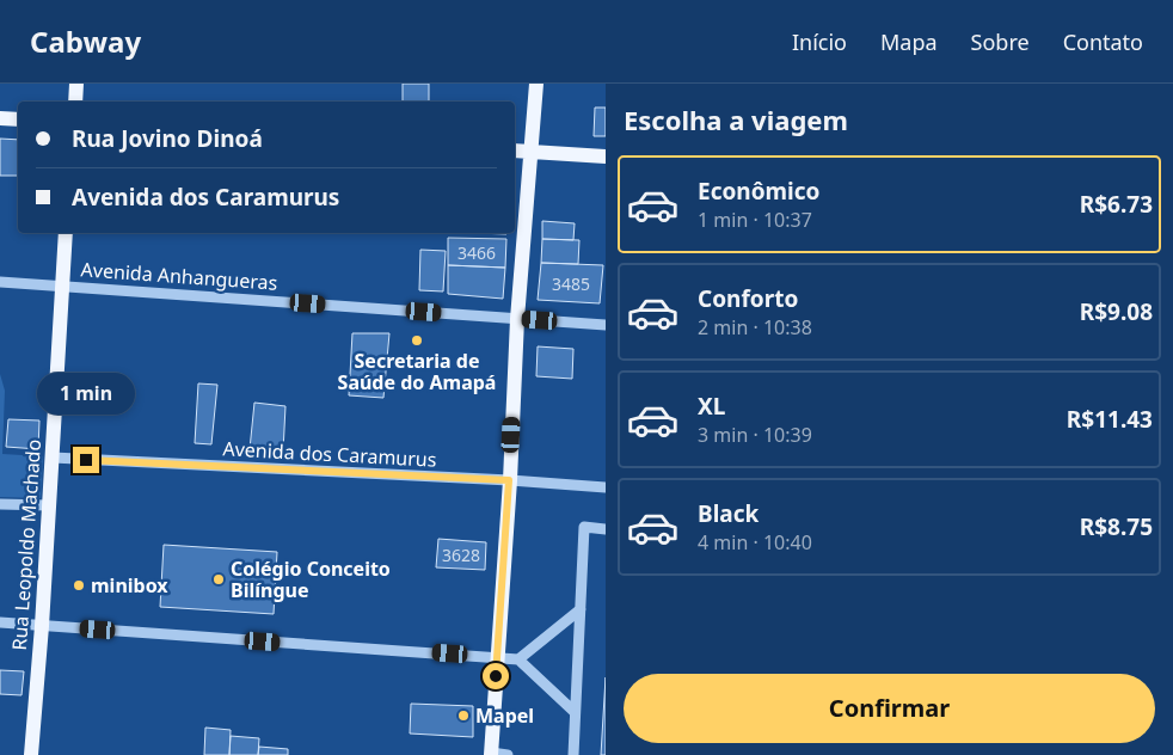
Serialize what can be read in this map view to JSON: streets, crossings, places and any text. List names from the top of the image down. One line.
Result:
{"streets":{"main road":["Rua Leopoldo Machado"],"street":["Avenida Anhangueras","Avenida dos Caramurus"]},"crossings":[["Avenida Anhangueras","Rua Leopoldo Machado"],["Avenida dos Caramurus","Rua Leopoldo Machado"]],"places":["Secretaria de Saúde do Amapá","Colégio Conceito Bilíngue","minibox","Mapel"],"house_numbers":["3466","3485","3628"],"page":{"header":"Cabway","nav":["Início","Mapa","Sobre","Contato"],"heading":"Escolha a viagem","banner":["Rua Jovino Dinoá","Avenida dos Caramurus"],"list":[{"name":"Econômico","note":"1 min · 10:37","value":"R$6.73"},{"name":"Conforto","note":"2 min · 10:38","value":"R$9.08"},{"name":"XL","note":"3 min · 10:39","value":"R$11.43"},{"name":"Black","note":"4 min · 10:40","value":"R$8.75"}],"bubble":"1 min","buttons":"Confirmar"}}
